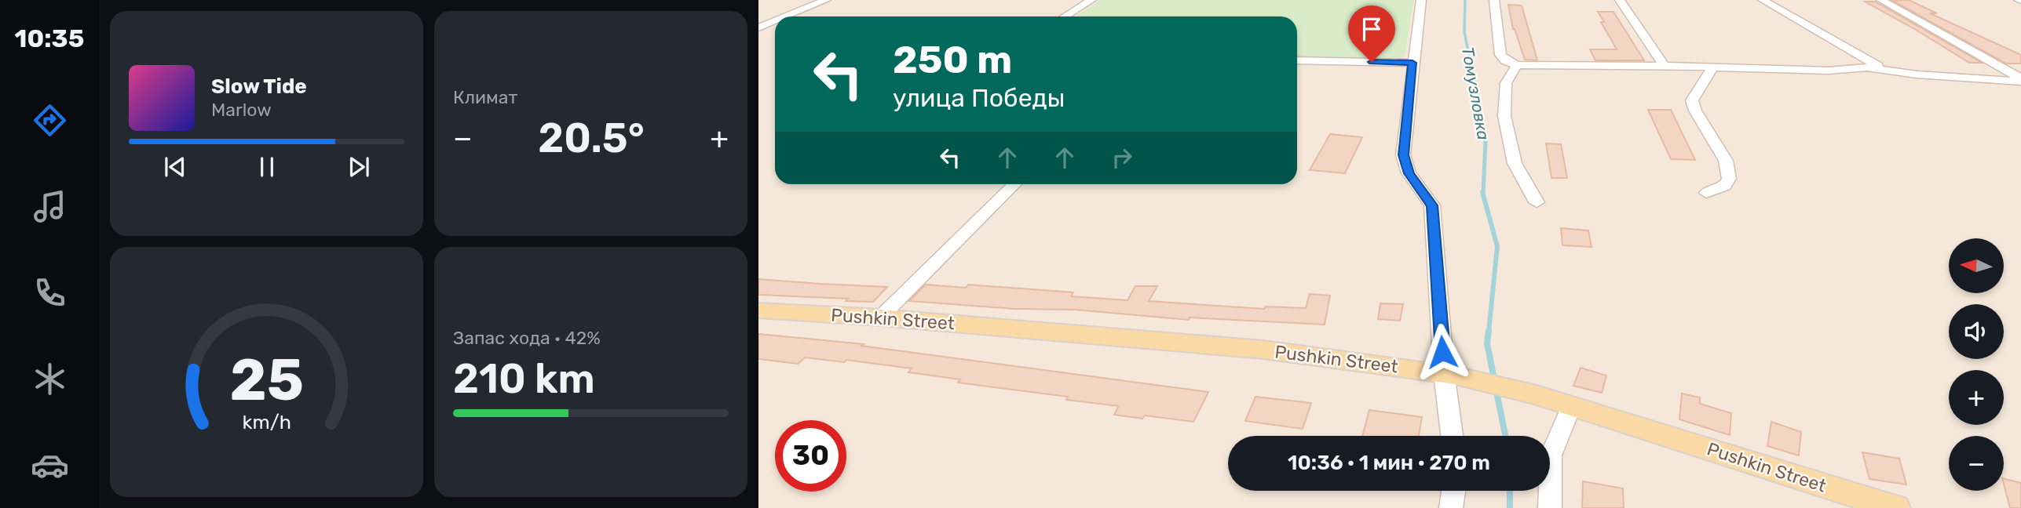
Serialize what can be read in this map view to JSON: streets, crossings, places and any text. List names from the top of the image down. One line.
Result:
{"streets":{"main road":["Pushkin Street"]},"water":["Томузловка"],"north":"left","page":{"tabs":"10:35","tile":["Климат",["Запас хода · 42%","210 km"]],"turn":["250 m","улица Победы"],"song":["Slow Tide","Marlow"],"heat":["−","20.5°","+"],"map_buttons":["+","−"],"limit":"30","trip":"10:36 · 1 мин · 270 m","gauge":["25","km/h"]}}
